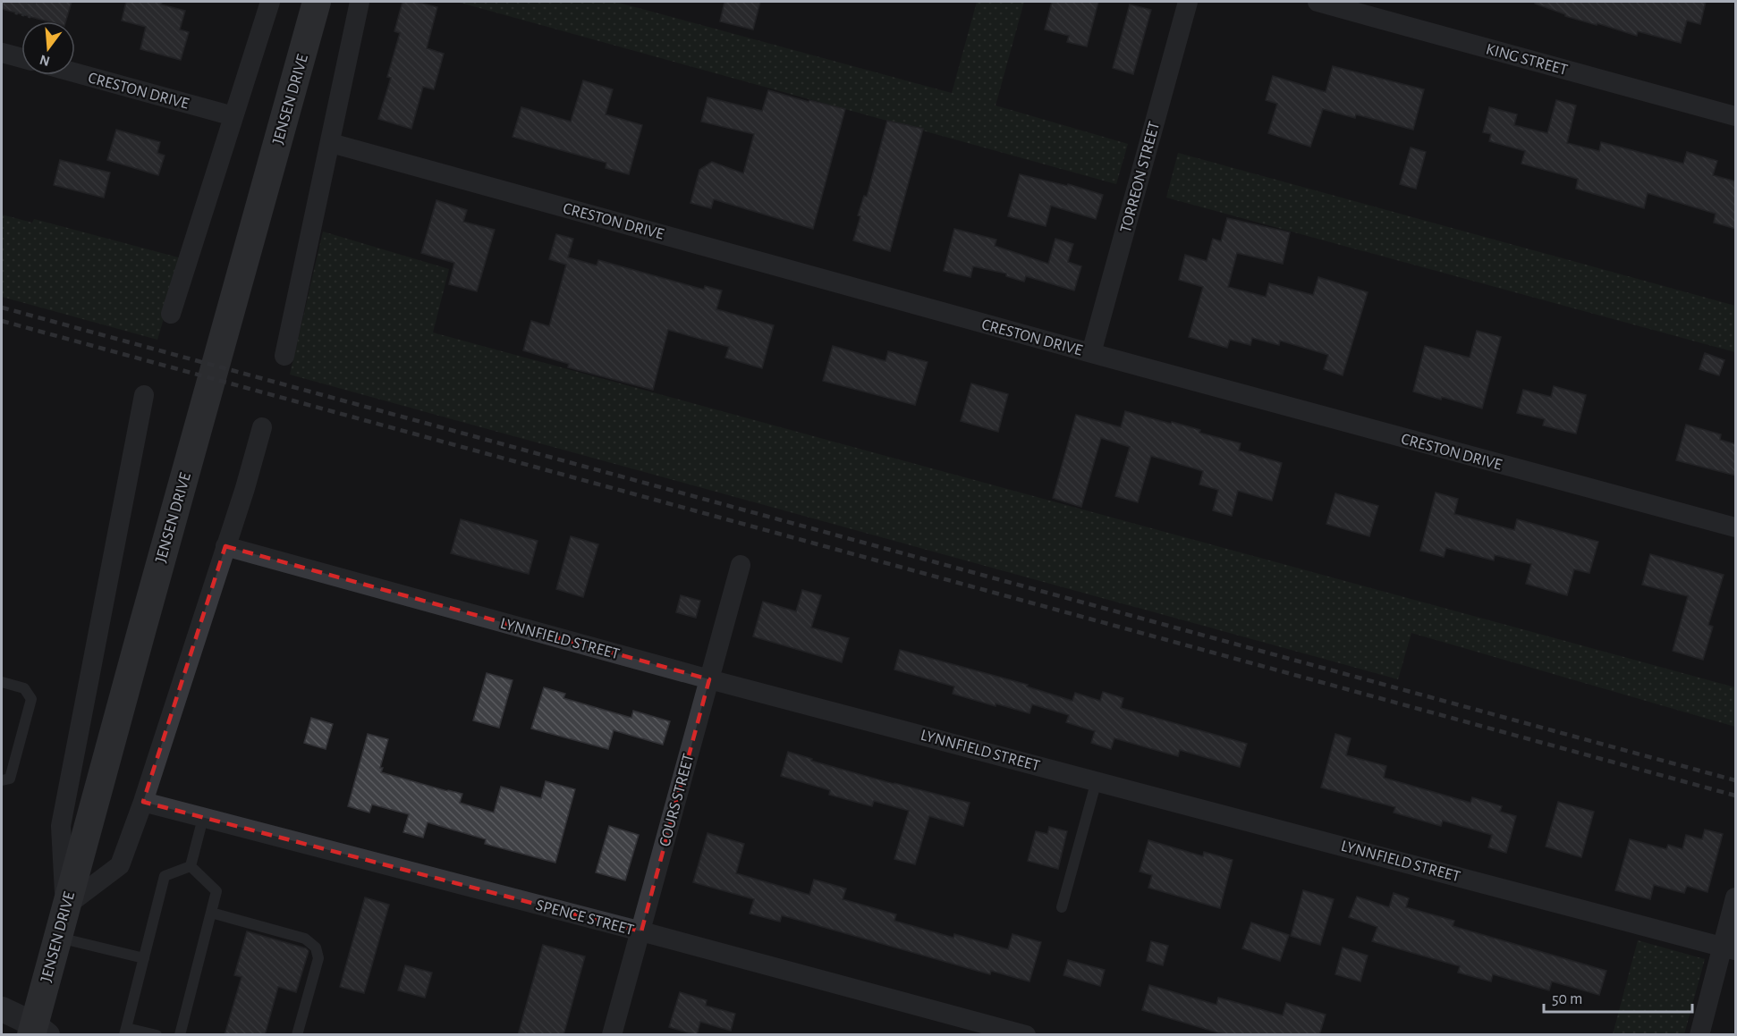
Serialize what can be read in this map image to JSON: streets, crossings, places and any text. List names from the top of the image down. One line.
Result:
{"streets":{"main road":["JENSEN DRIVE"],"street":["KING STREET","CRESTON DRIVE","TORREON STREET","LYNNFIELD STREET","COURS STREET","SPENCE STREET"]},"crossings":[["CRESTON DRIVE","TORREON STREET"],["LYNNFIELD STREET","COURS STREET"],["COURS STREET","SPENCE STREET"]],"scale_bar":"50 m","north":"bottom"}
